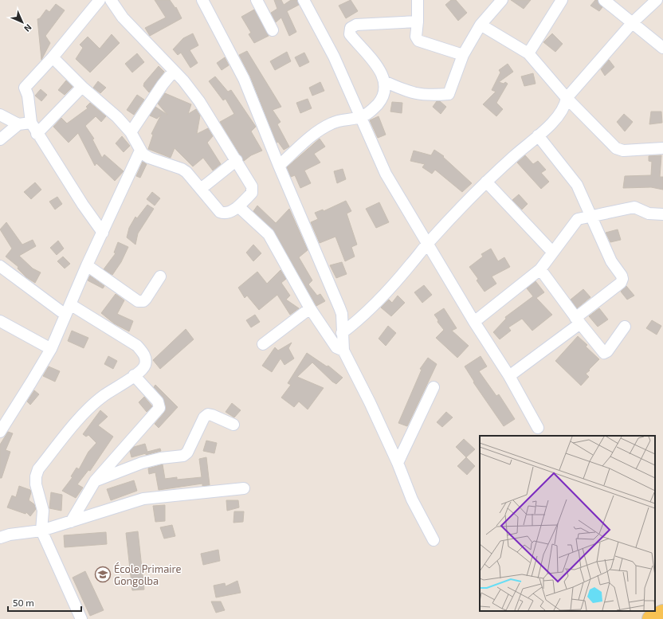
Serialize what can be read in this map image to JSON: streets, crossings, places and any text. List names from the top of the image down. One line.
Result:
{"places":{"school or university":["École Primaire Gongolba"]},"scale_bar":"50 m","north":"bottom right"}
